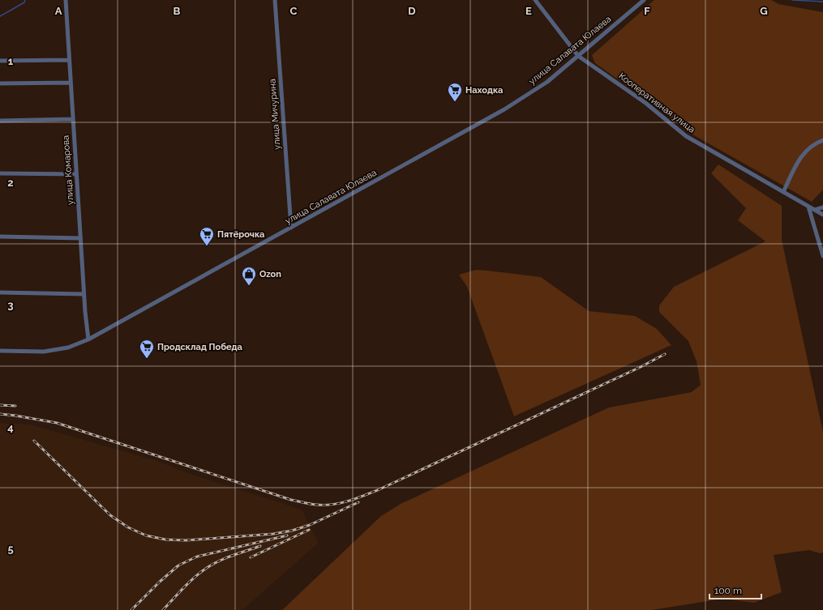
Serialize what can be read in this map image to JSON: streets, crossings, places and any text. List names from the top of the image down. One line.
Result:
{"streets":{"street":["улица Салавата Юлаева","Кооперативная улица","улица Мичурина","улица Комарова"]},"crossings":[["улица Салавата Юлаева","Кооперативная улица"],["улица Салавата Юлаева","улица Мичурина"],["улица Салавата Юлаева","улица Комарова"]],"places":{"supermarket":["Находка","Пятёрочка","Продсклад Победа"],"shop":["Ozon"]},"scale_bar":"100 m","grid":{"columns":["A","B","C","D","E","F","G"],"rows":["1","2","3","4","5"]}}
